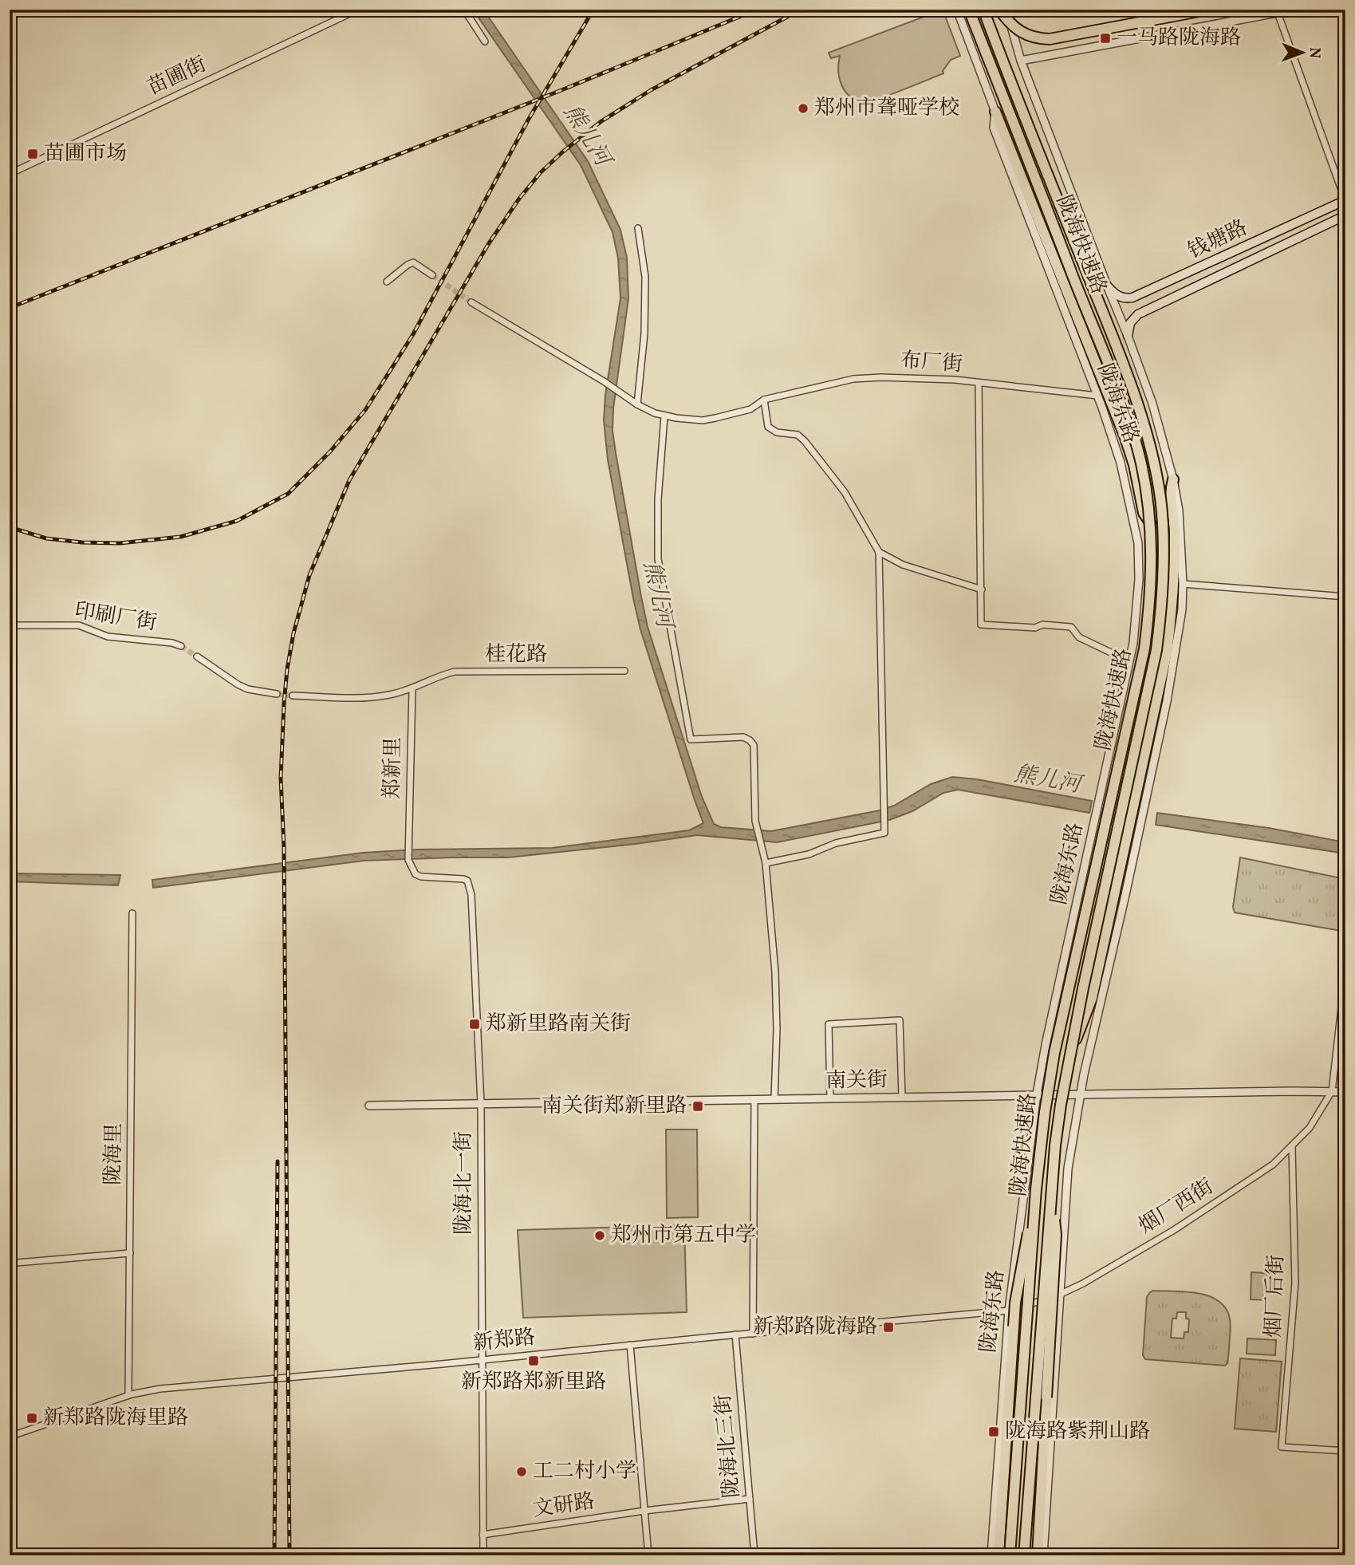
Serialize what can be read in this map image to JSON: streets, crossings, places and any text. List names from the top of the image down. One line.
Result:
{"streets":{"highway":["陇海快速路"],"main road":["钱塘路"],"street":["苗圃街","布厂街","陇海东路","印刷厂街","桂花路","郑新里","南关街","陇海里","陇海北一街","烟厂西街","烟厂后街","新郑路","陇海北三街","文研路"]},"crossings":[["钱塘路","陇海东路"],["布厂街","陇海东路"],["陇海东路","南关街"],["陇海东路","烟厂西街"],["陇海东路","新郑路"],["桂花路","郑新里"],["郑新里","陇海北一街"],["南关街","陇海北一街"],["南关街","烟厂西街"],["陇海里","新郑路"],["陇海北一街","新郑路"],["陇海北一街","文研路"],["烟厂西街","烟厂后街"],["烟厂西街","新郑路"],["新郑路","陇海北三街"],["陇海北三街","文研路"]],"water":["熊儿河"],"places":{"transit":["一马路陇海路","苗圃市场","郑新里路南关街","南关街郑新里路","新郑路陇海路","新郑路郑新里路","新郑路陇海里路","陇海路紫荆山路"],"other":["郑州市聋哑学校","郑州市第五中学","工二村小学"]},"north":"right"}
